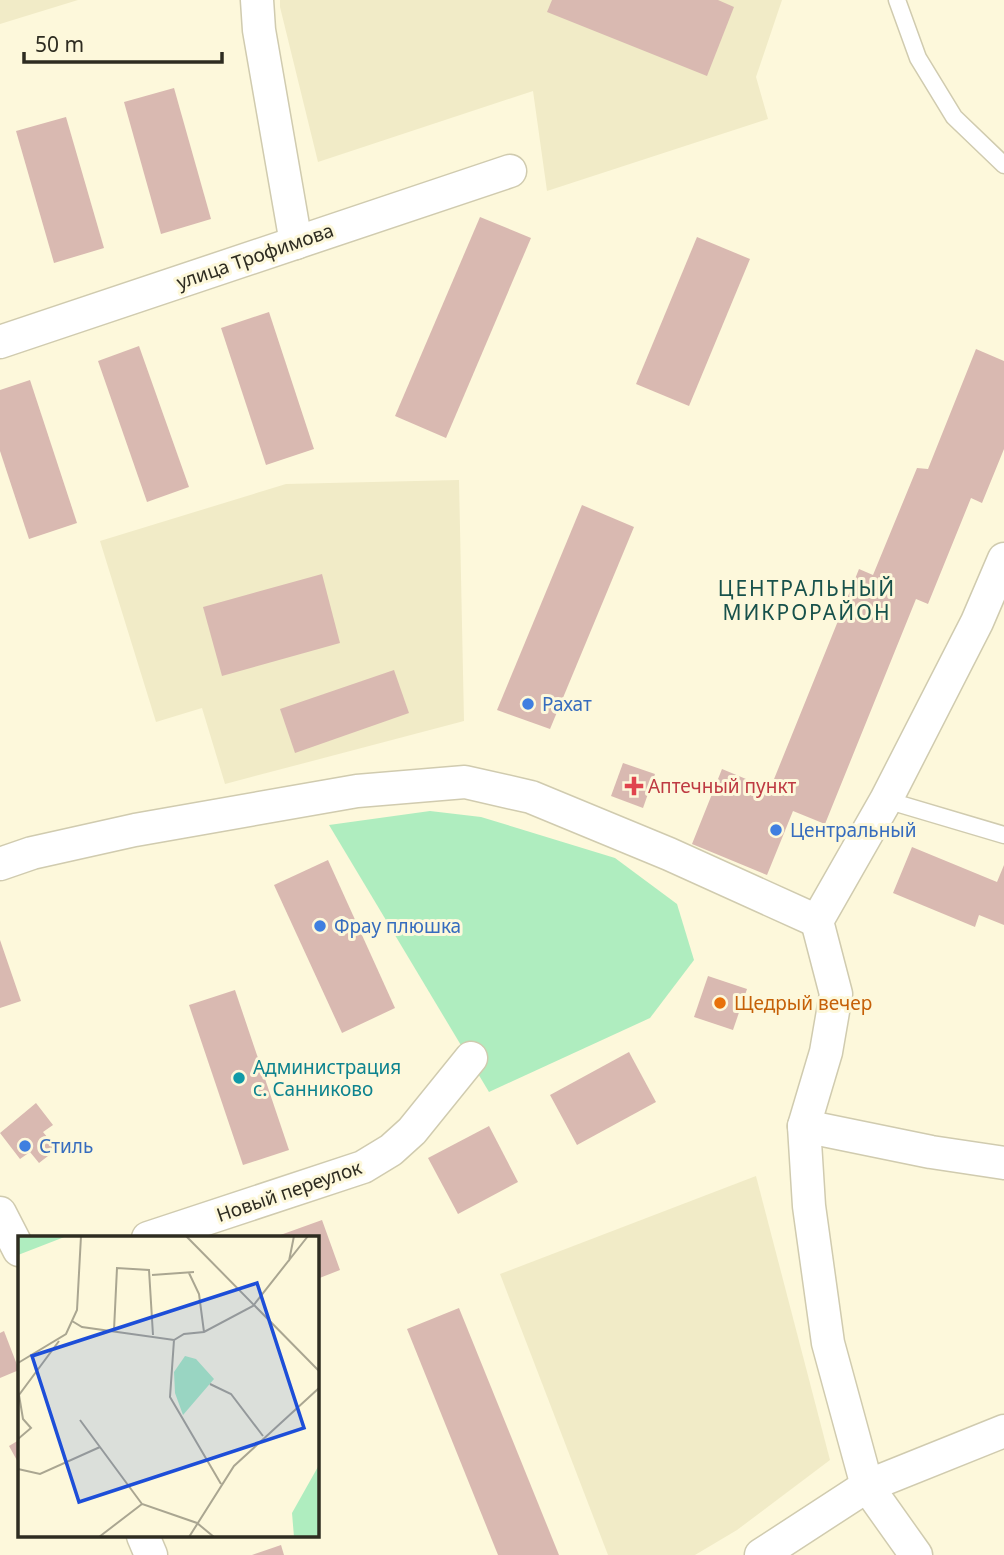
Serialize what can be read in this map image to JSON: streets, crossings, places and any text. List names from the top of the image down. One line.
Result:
{"streets":{"street":["улица Трофимова","Новый переулок"]},"districts":["ЦЕНТРАЛЬНЫЙ МИКРОРАЙОН"],"places":{"other":["Рахат","Центральный","Фрау плюшка","Щедрый вечер","Администрация с. Санниково","Стиль"],"health":["Аптечный пункт"]},"scale_bar":"50 m"}
